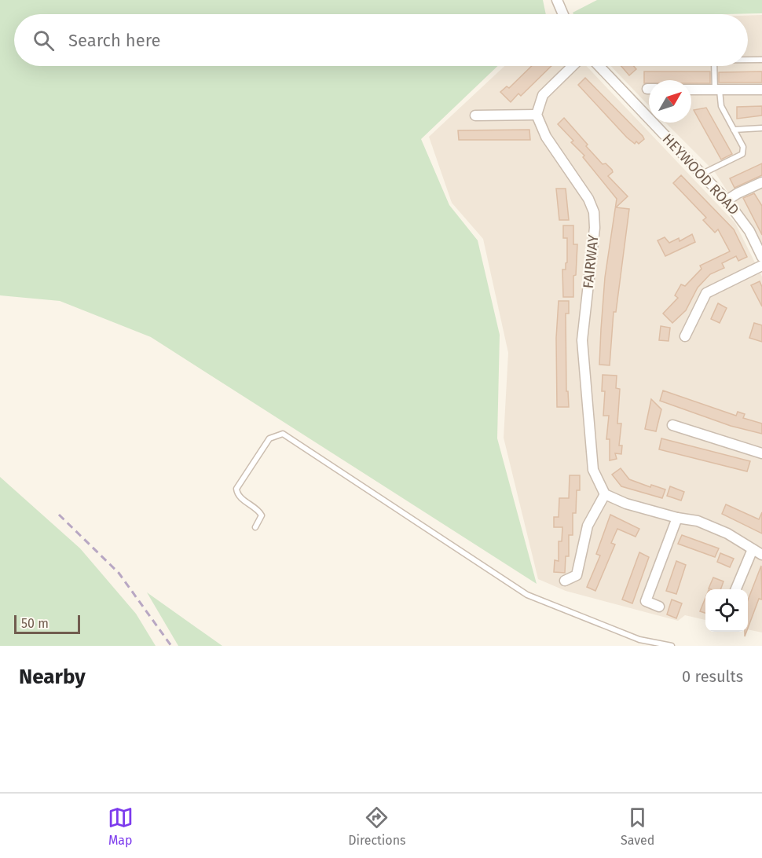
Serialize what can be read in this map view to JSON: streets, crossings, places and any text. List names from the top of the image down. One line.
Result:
{"streets":{"street":["HEYWOOD ROAD","FAIRWAY"]},"scale_bar":"50 m","north":"top right","page":{"search":"Search here","scale":"50 m","heading":["Nearby","0 results"],"nav":["Map","Directions","Saved"]}}
